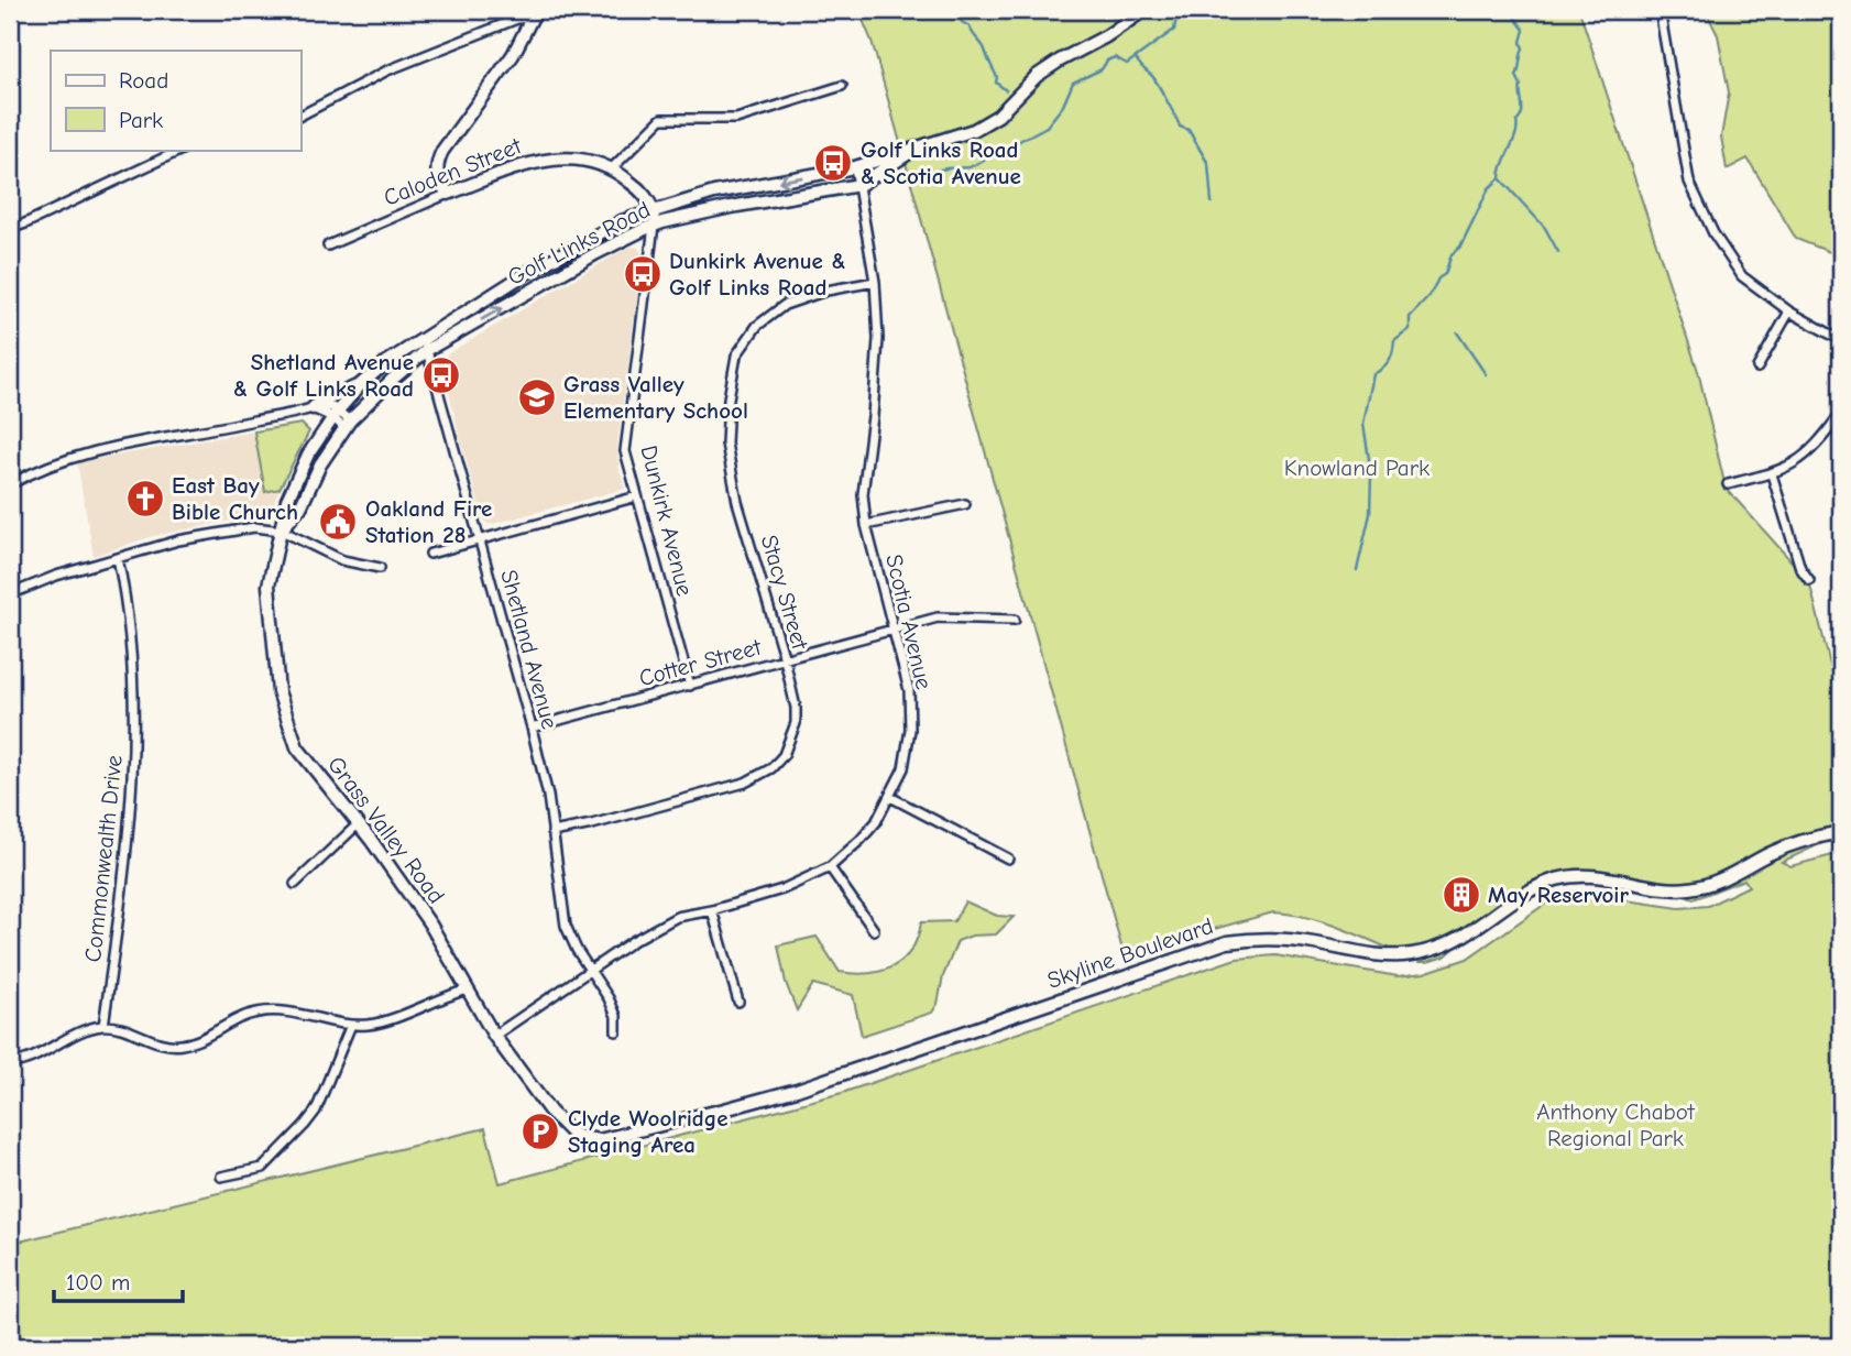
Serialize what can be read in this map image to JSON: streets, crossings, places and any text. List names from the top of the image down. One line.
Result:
{"streets":{"main road":["Caloden Street","Golf Links Road","Grass Valley Road","Skyline Boulevard"],"street":["Dunkirk Avenue","Stacy Street","Scotia Avenue","Shetland Avenue","Cotter Street","Commonwealth Drive"]},"crossings":[["Golf Links Road","Dunkirk Avenue"],["Golf Links Road","Scotia Avenue"],["Golf Links Road","Shetland Avenue"],["Golf Links Road","Grass Valley Road"],["Dunkirk Avenue","Cotter Street"],["Stacy Street","Scotia Avenue"],["Stacy Street","Shetland Avenue"],["Stacy Street","Cotter Street"],["Scotia Avenue","Shetland Avenue"],["Scotia Avenue","Cotter Street"],["Scotia Avenue","Grass Valley Road"],["Shetland Avenue","Cotter Street"],["Grass Valley Road","Skyline Boulevard"]],"parks":["Knowland Park","Anthony Chabot Regional Park"],"places":{"bus stop":["Golf Links Road & Scotia Avenue","Dunkirk Avenue & Golf Links Road","Shetland Avenue & Golf Links Road"],"school or university":["Grass Valley Elementary School"],"church":["East Bay Bible Church"],"public building":["Oakland Fire Station 28"],"building":["May Reservoir"],"parking":["Clyde Woolridge Staging Area"]},"legend":["Road","Park"],"scale_bar":"100 m"}
